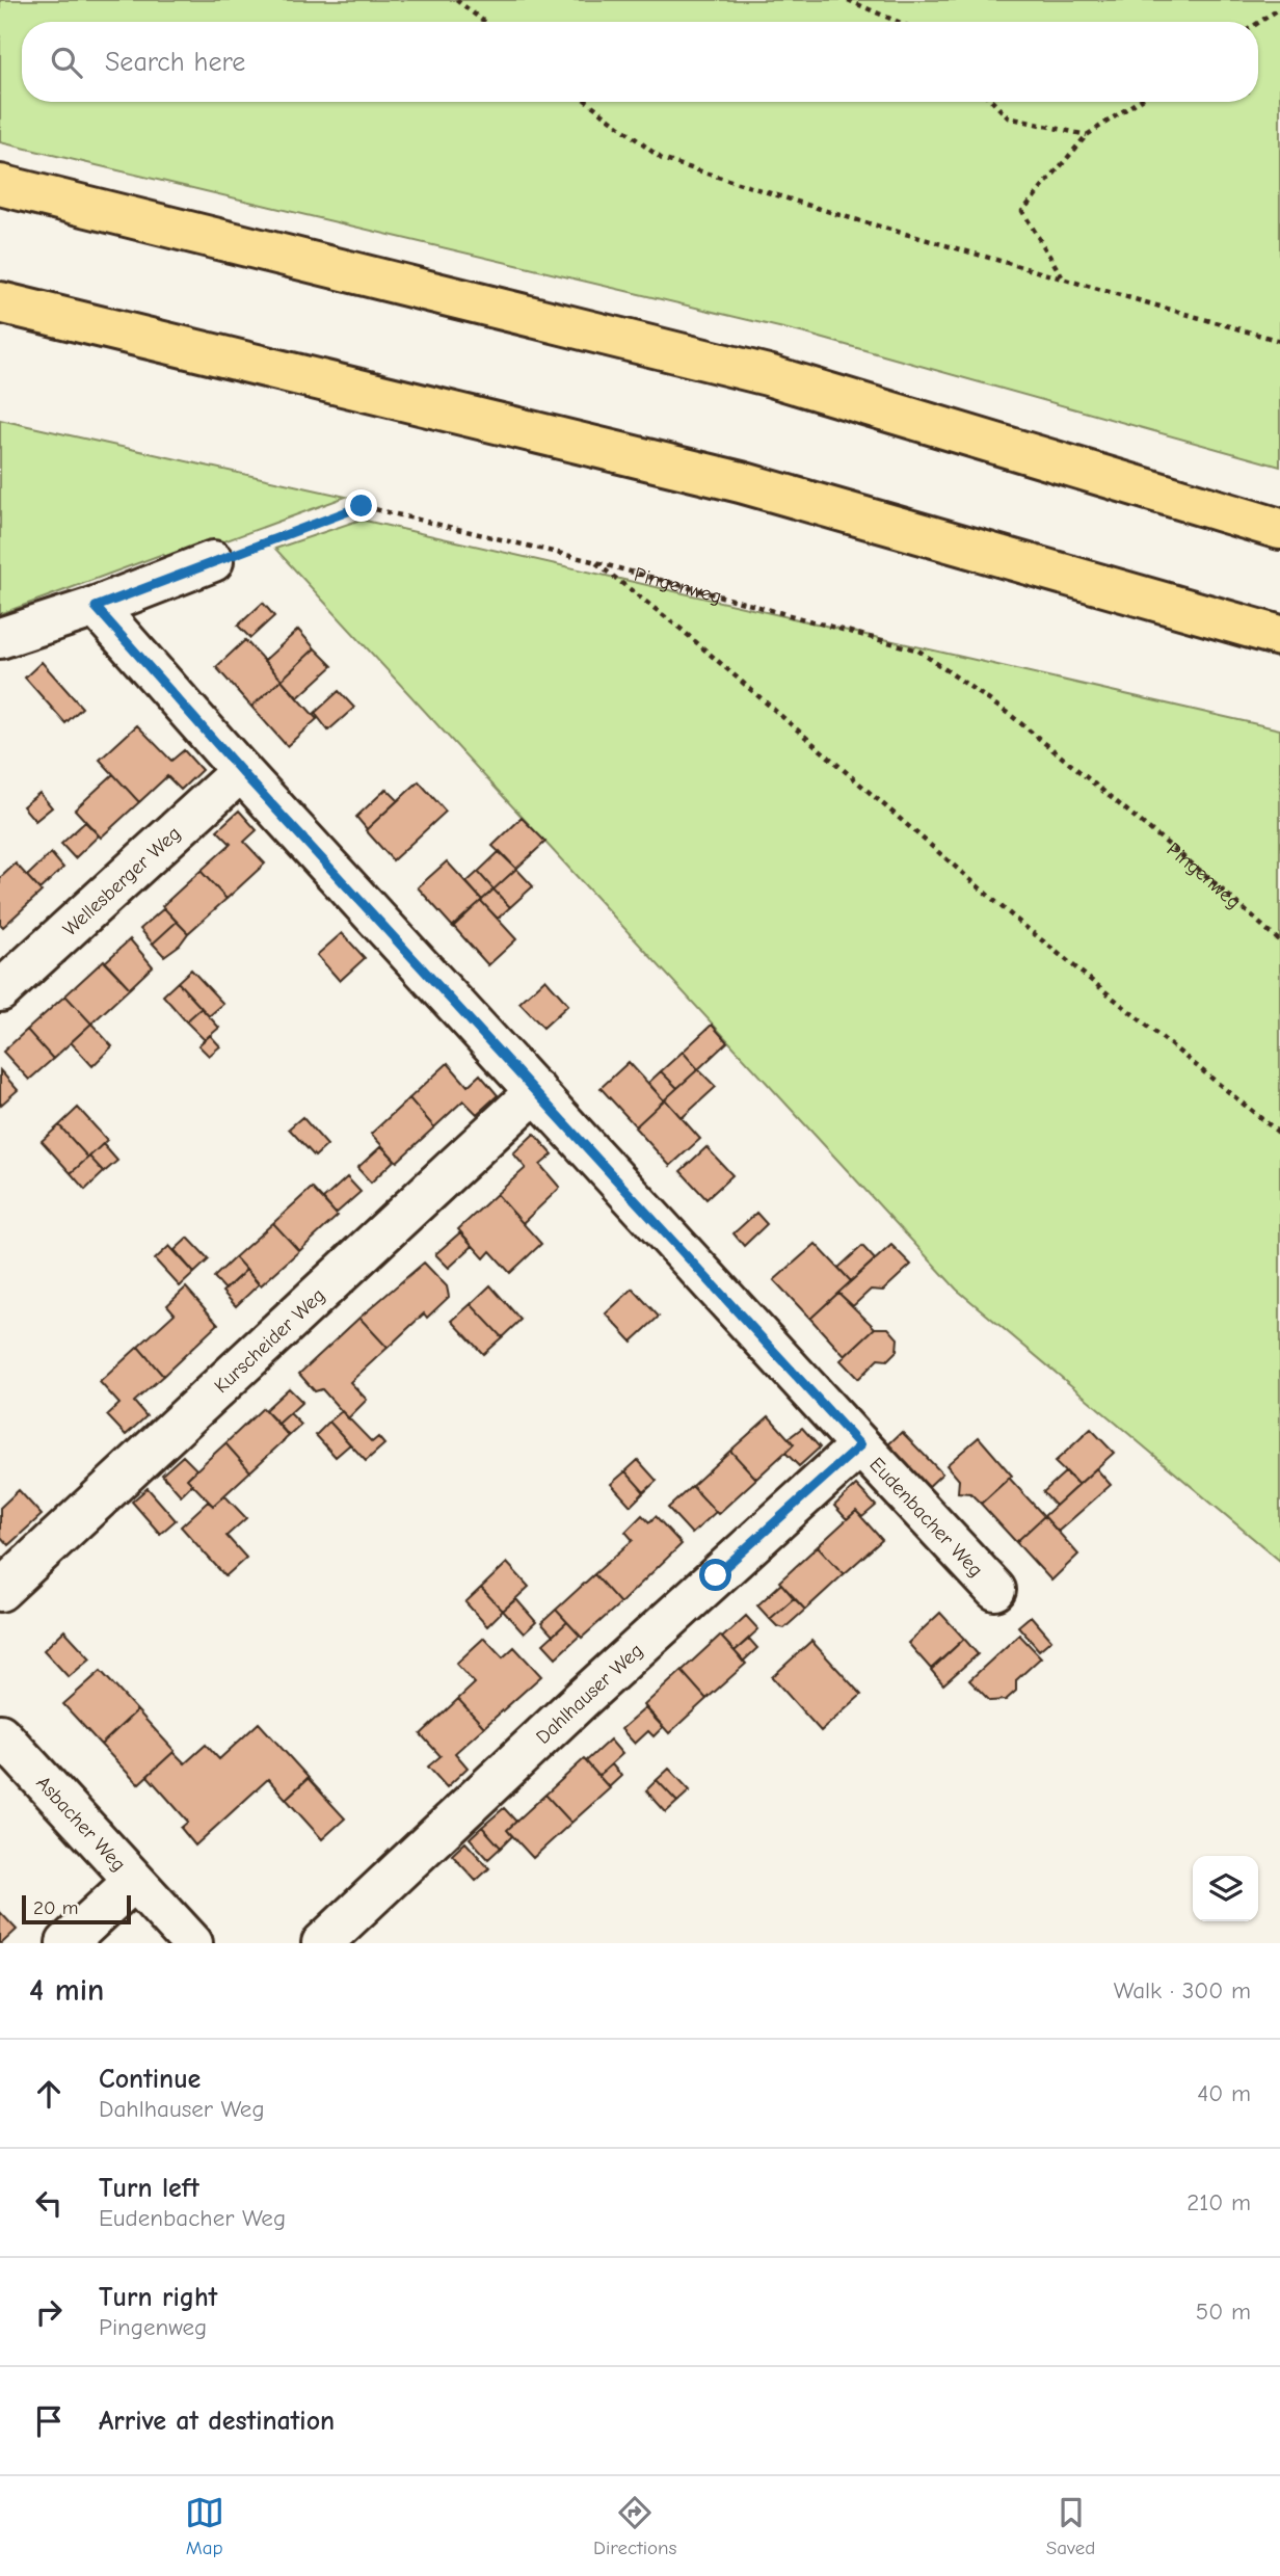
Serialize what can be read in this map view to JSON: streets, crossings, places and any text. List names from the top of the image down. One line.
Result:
{"streets":{"street":["Wellesberger Weg","Kurscheider Weg","Eudenbacher Weg","Dahlhauser Weg","Asbacher Weg"],"path":["Pingenweg"]},"crossings":[["Wellesberger Weg","Eudenbacher Weg"],["Kurscheider Weg","Eudenbacher Weg"],["Eudenbacher Weg","Dahlhauser Weg"]],"scale_bar":"20 m","page":{"search":"Search here","scale":"20 m","heading":["4 min","Walk · 300 m"],"list":[["Continue","Dahlhauser Weg","40 m"],["Turn left","Eudenbacher Weg","210 m"],["Turn right","Pingenweg","50 m"],"Arrive at destination"],"nav":["Map","Directions","Saved"]}}
